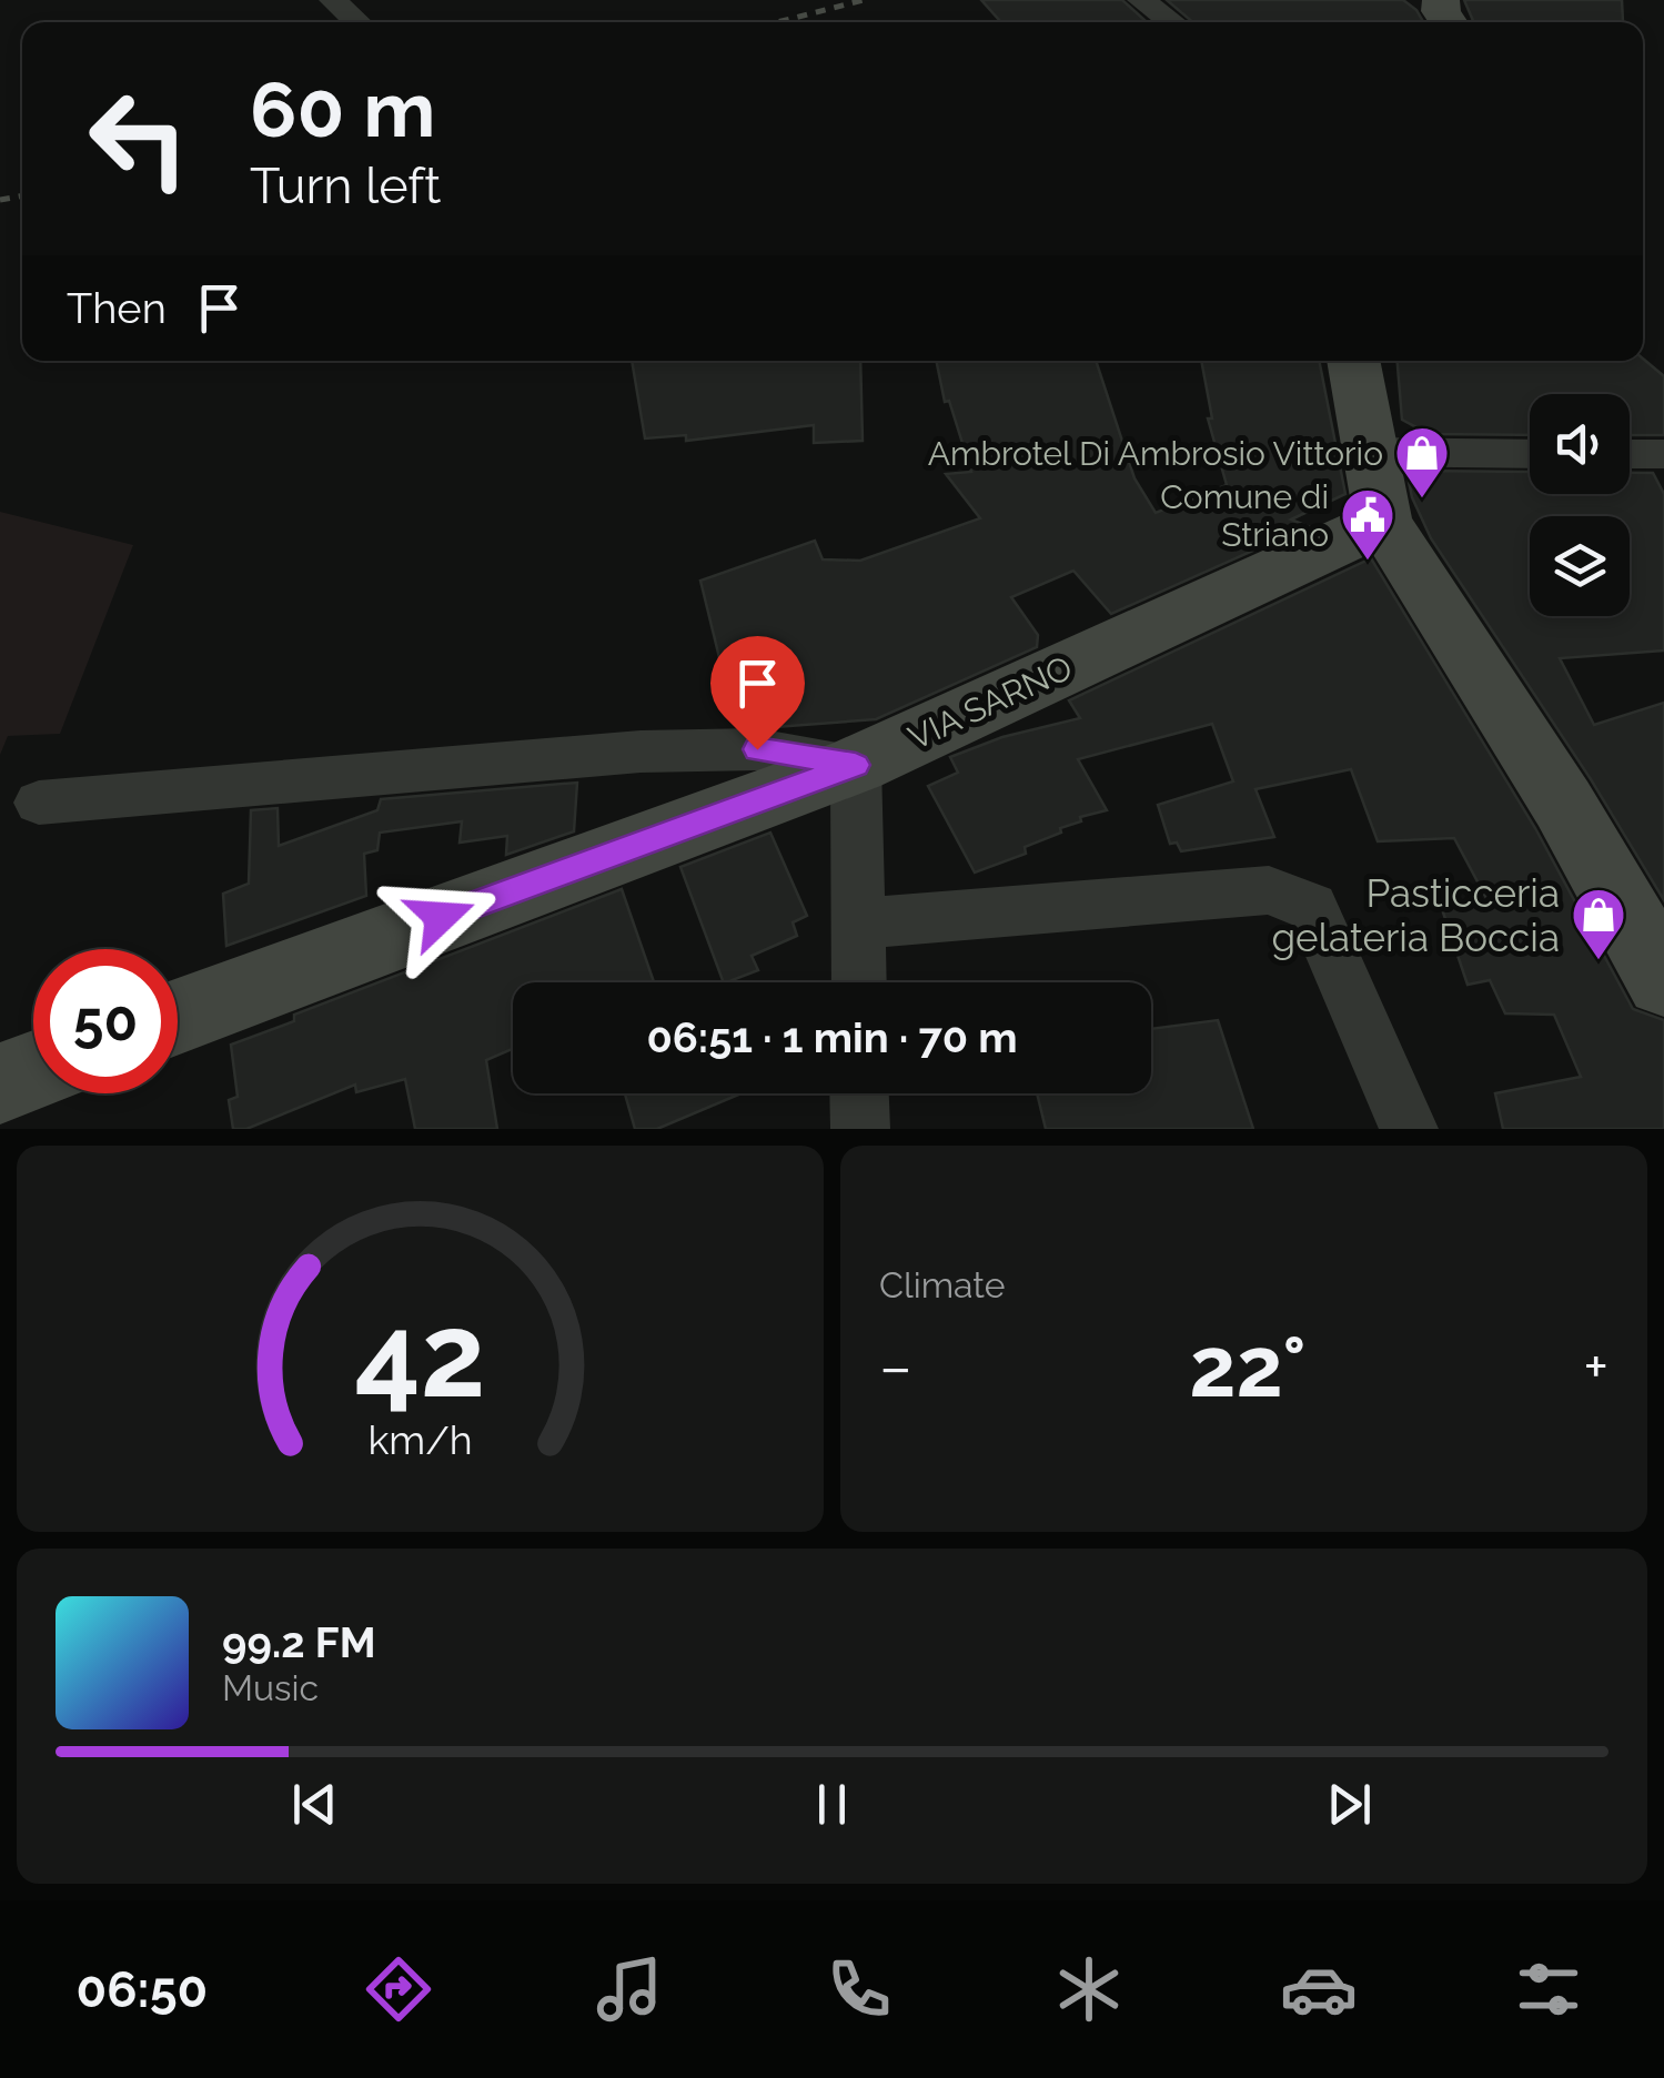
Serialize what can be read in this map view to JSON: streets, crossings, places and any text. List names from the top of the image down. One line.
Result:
{"streets":{"main road":["VIA SARNO"]},"places":{"shop":["Ambrotel Di Ambrosio Vittorio","Pasticceria gelateria Boccia"],"public building":["Comune di Striano"]},"page":{"turn":["60 m","Turn left"],"then":"Then","limit":"50","trip":"06:51 · 1 min · 70 m","tile":"Climate","heat":["−","22°","+"],"song":["99.2 FM","Music"],"tabs":"06:50","gauge":["42","km/h"]}}
